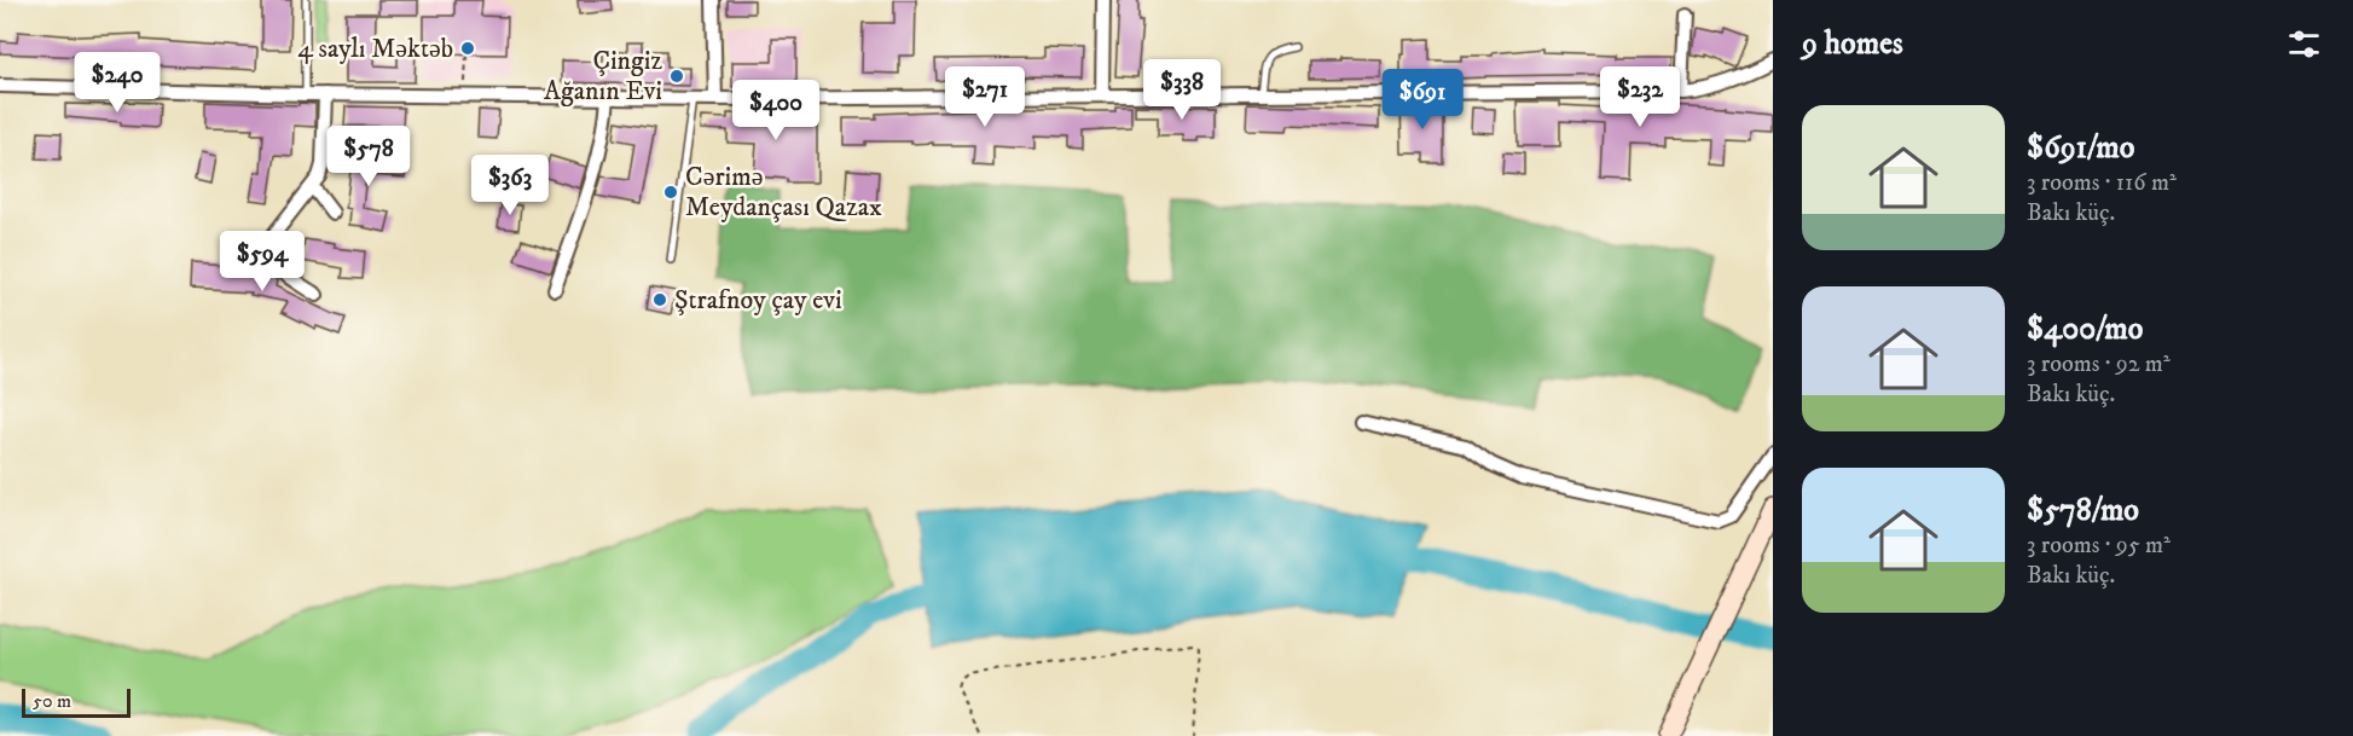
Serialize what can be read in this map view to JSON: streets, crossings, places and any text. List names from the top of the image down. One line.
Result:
{"places":["4 saylı Məktəb","Çingiz Ağanın Evi","Cərimə Meydançası Qazax","Ştrafnoy çay evi"],"scale_bar":"50 m","page":{"heading":"9 homes","price":["$240","$338","$271","$232","$691","$400","$578","$363","$594"],"list":[{"name":"$691/mo","note":"3 rooms · 116 m² · Bakı küç."},{"name":"$400/mo","note":"3 rooms · 92 m² · Bakı küç."},{"name":"$578/mo","note":"3 rooms · 95 m² · Bakı küç."}],"scale":"50 m"}}
